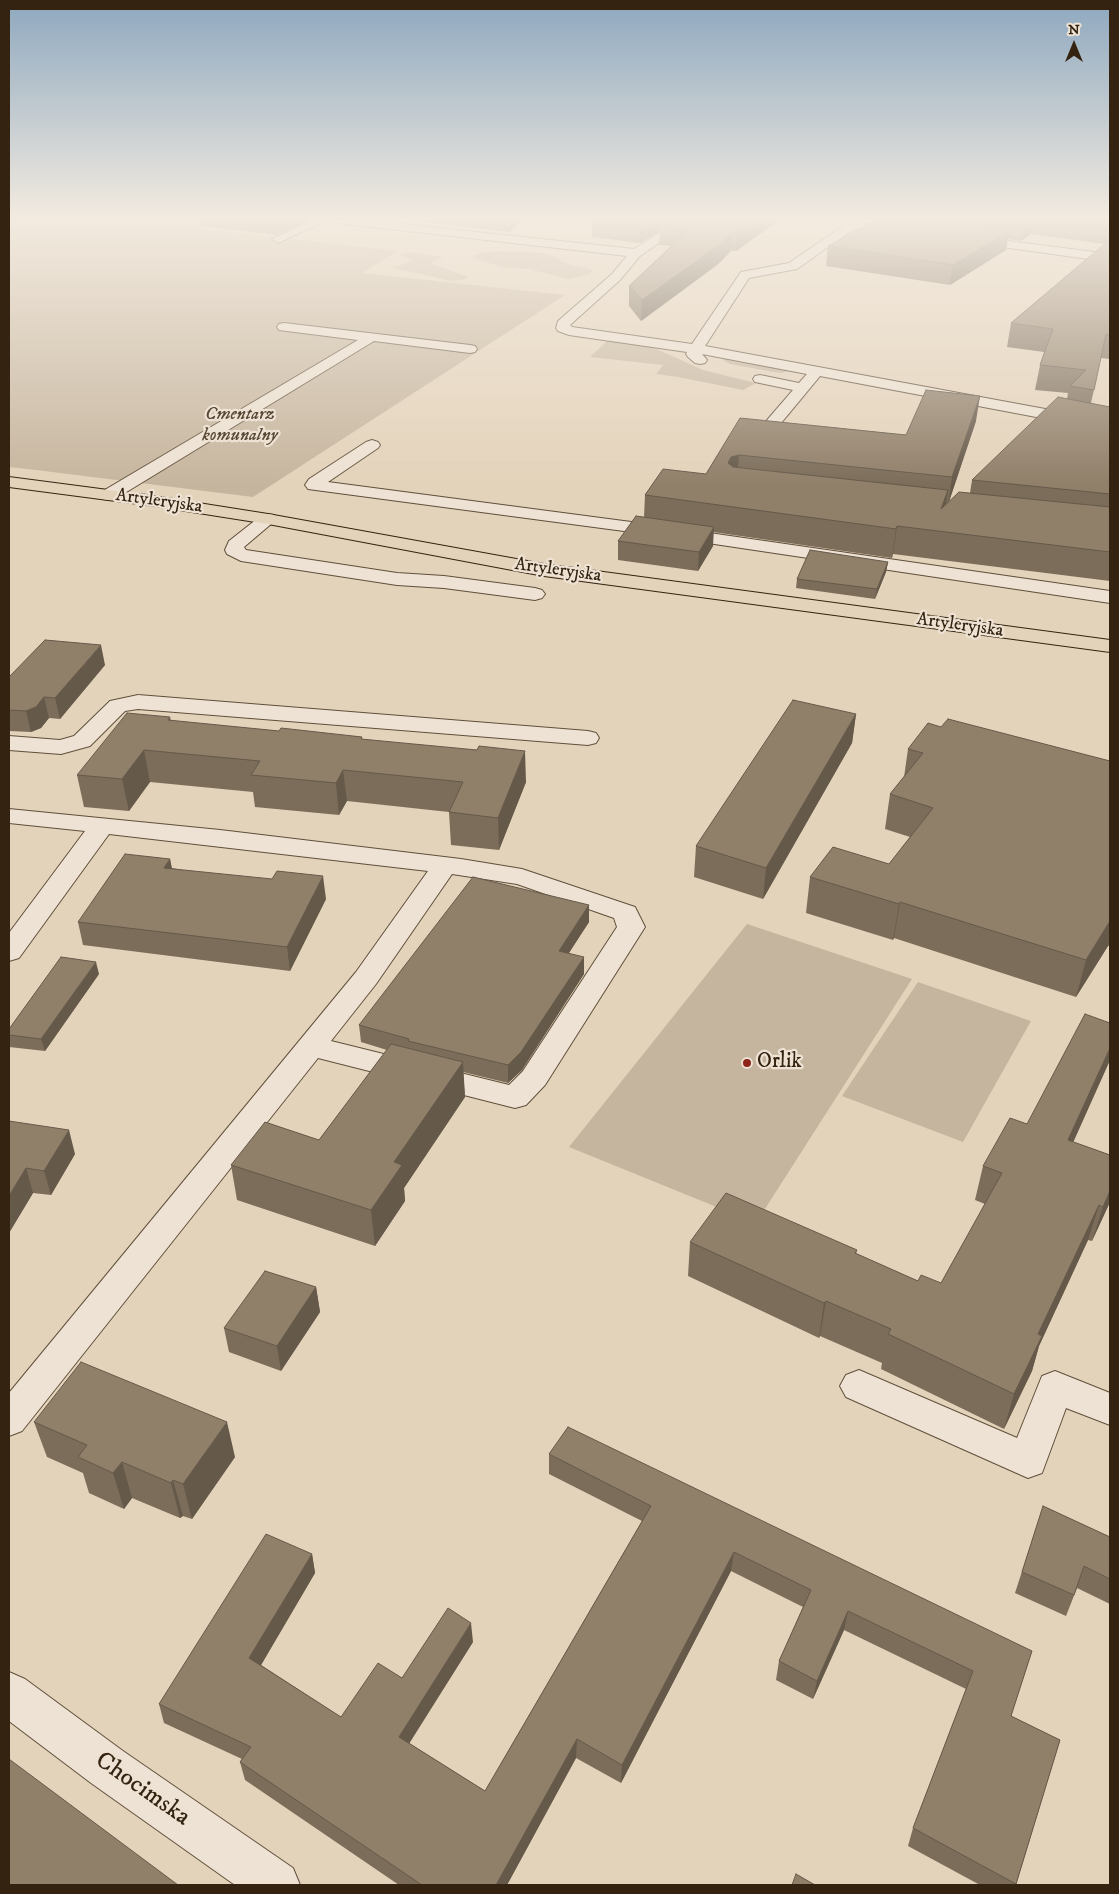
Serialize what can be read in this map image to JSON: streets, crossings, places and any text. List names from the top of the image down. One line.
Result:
{"streets":{"main road":["Artyleryjska"],"street":["Chocimska"]},"parks":["Cmentarz komunalny"],"places":["Orlik"],"north":"top"}
